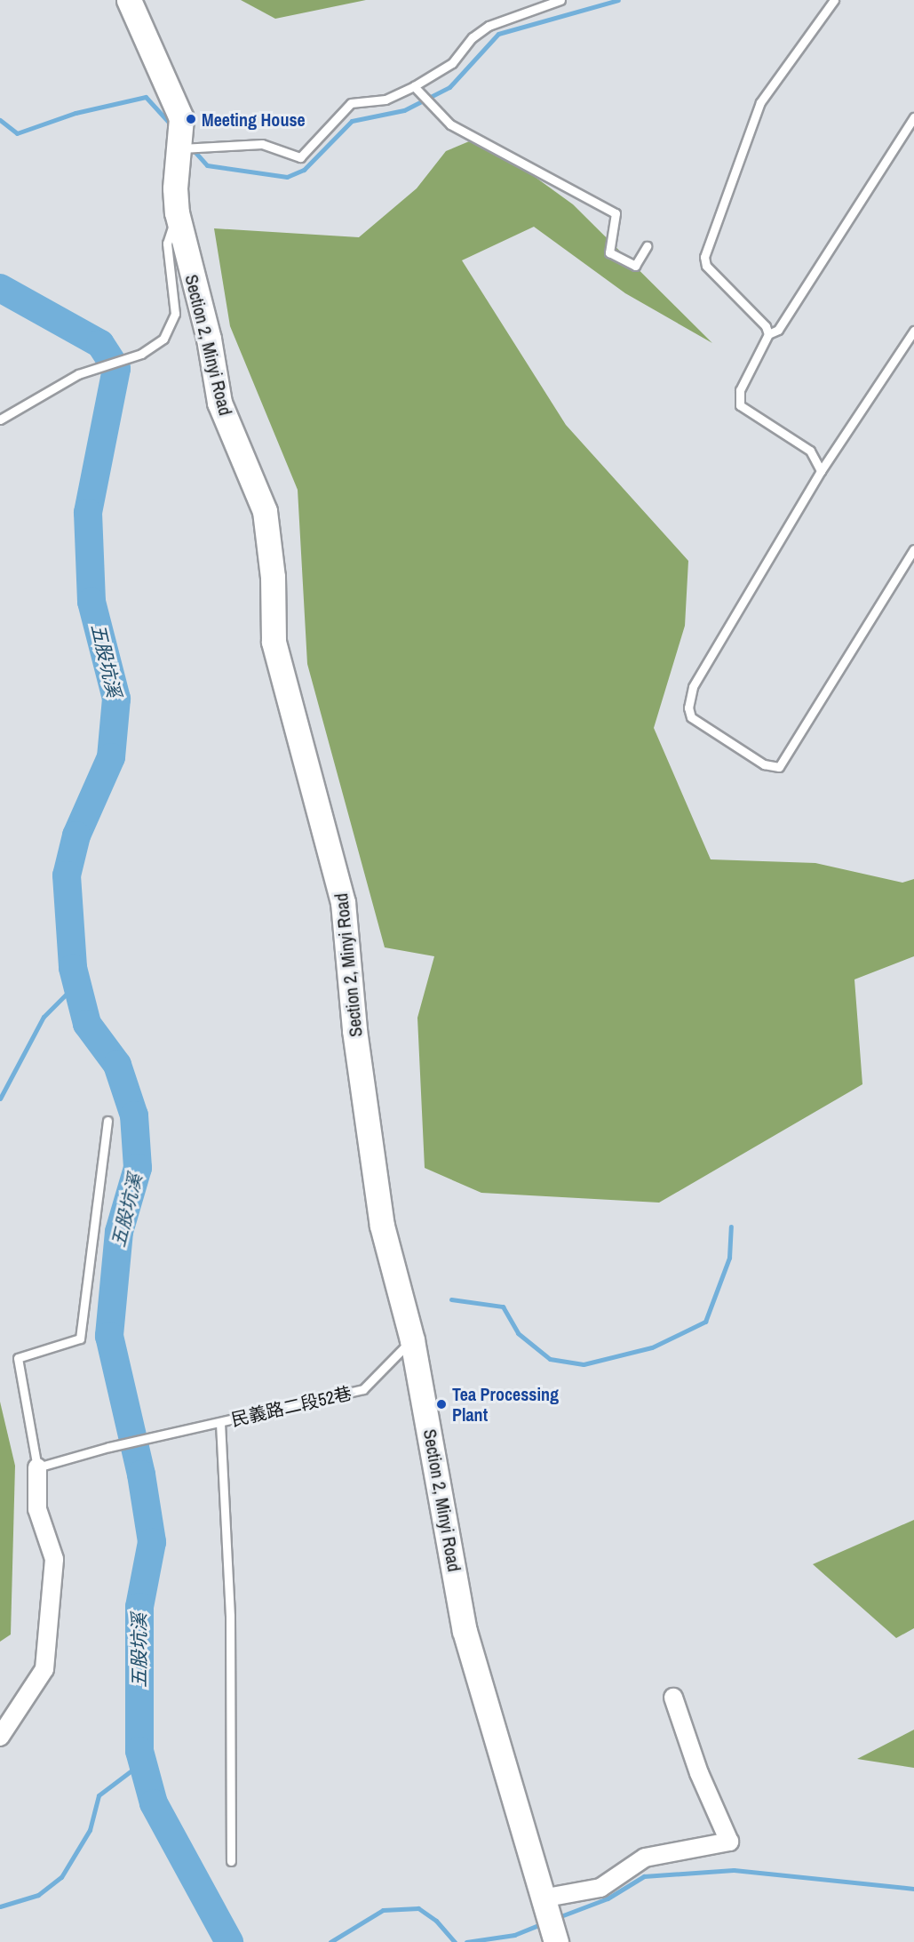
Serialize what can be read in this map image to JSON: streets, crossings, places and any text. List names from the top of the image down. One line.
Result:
{"streets":{"main road":["Section 2, Minyi Road"],"lane":["民義路二段52巷"]},"crossings":[["Section 2, Minyi Road","民義路二段52巷"]],"water":["五股坑溪"],"places":["Meeting House","Tea Processing Plant"]}
